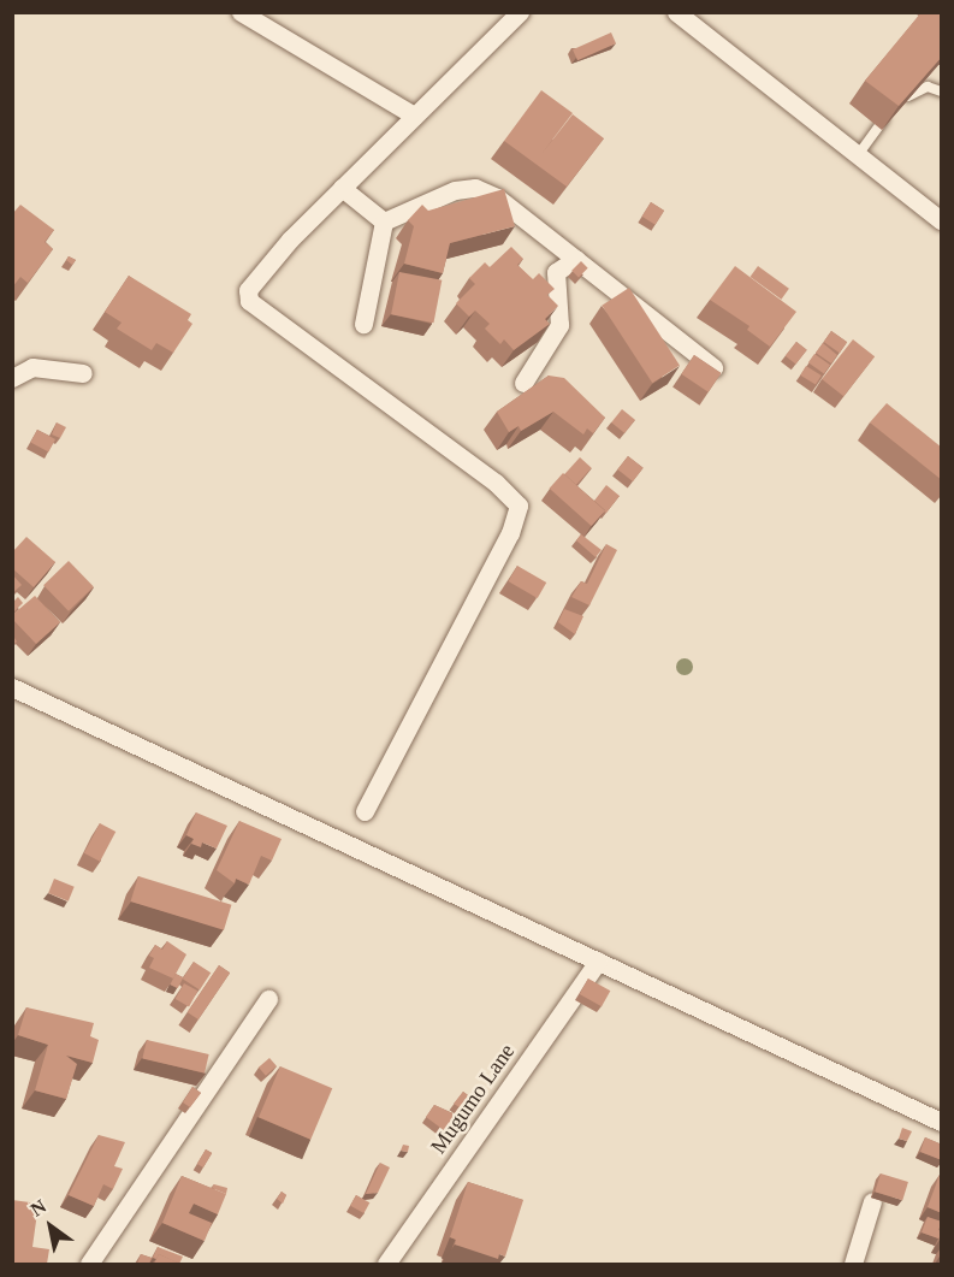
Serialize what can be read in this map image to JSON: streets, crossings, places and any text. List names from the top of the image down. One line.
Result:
{"streets":{"street":["Mugumo Lane"]},"north":"top left"}
